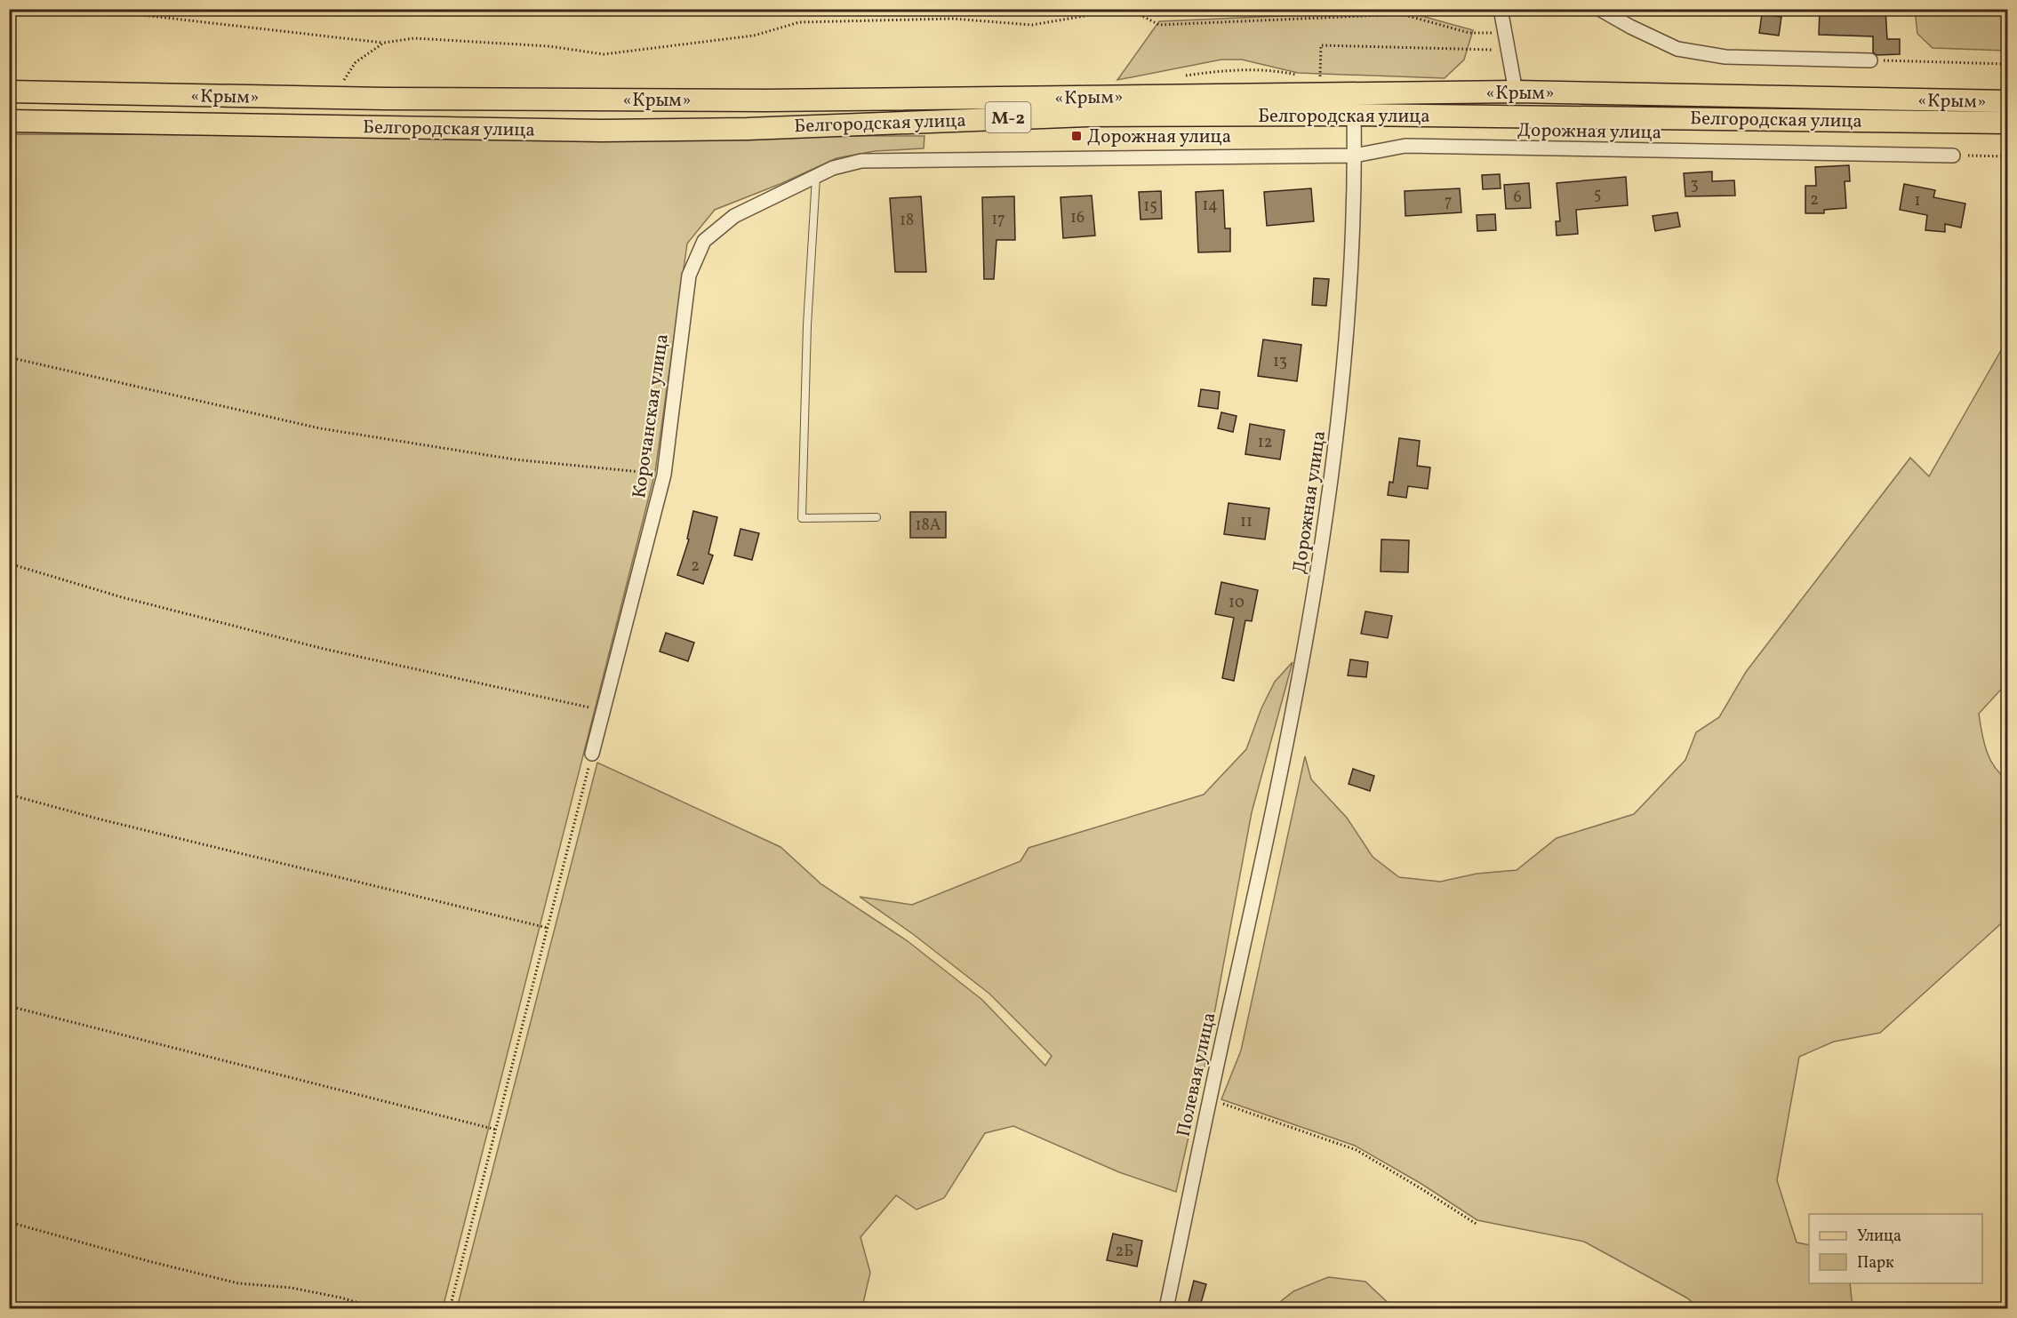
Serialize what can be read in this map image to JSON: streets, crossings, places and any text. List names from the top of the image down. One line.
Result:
{"streets":{"main road":["«Крым»","Белгородская улица","М-2"],"street":["Дорожная улица","Корочанская улица","Полевая улица"]},"crossings":[["Белгородская улица","Дорожная улица"],["Дорожная улица","Корочанская улица"],["Дорожная улица","Полевая улица"]],"places":{"transit":["Дорожная улица"]},"house_numbers":["3","5","6","2","1","7","14","15","16","17","18","13","12","11","18А","2","10","2Б"],"legend":["Улица","Парк"]}
